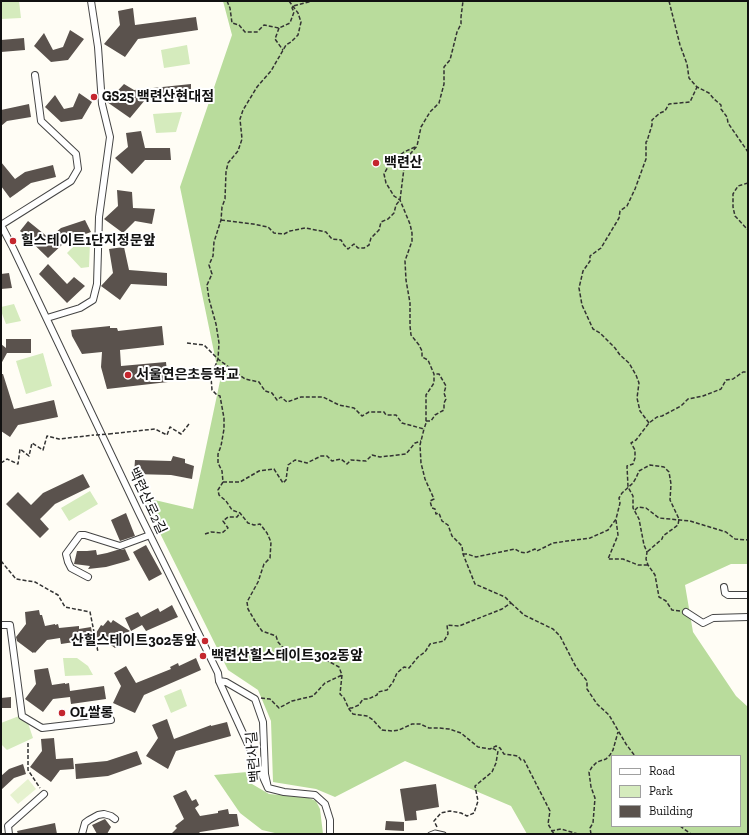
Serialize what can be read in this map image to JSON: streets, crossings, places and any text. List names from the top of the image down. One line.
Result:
{"streets":{"street":["백련산로2길","백련사길"]},"crossings":[["백련산로2길","백련사길"]],"places":["GS25 백련산현대점","백련산","힐스테이트1단지정문앞","서울연은초등학교","산힐스테이트302동앞","백련산힐스테이트302동앞","OL쌀롱"],"legend":["Road","Park","Building"]}
